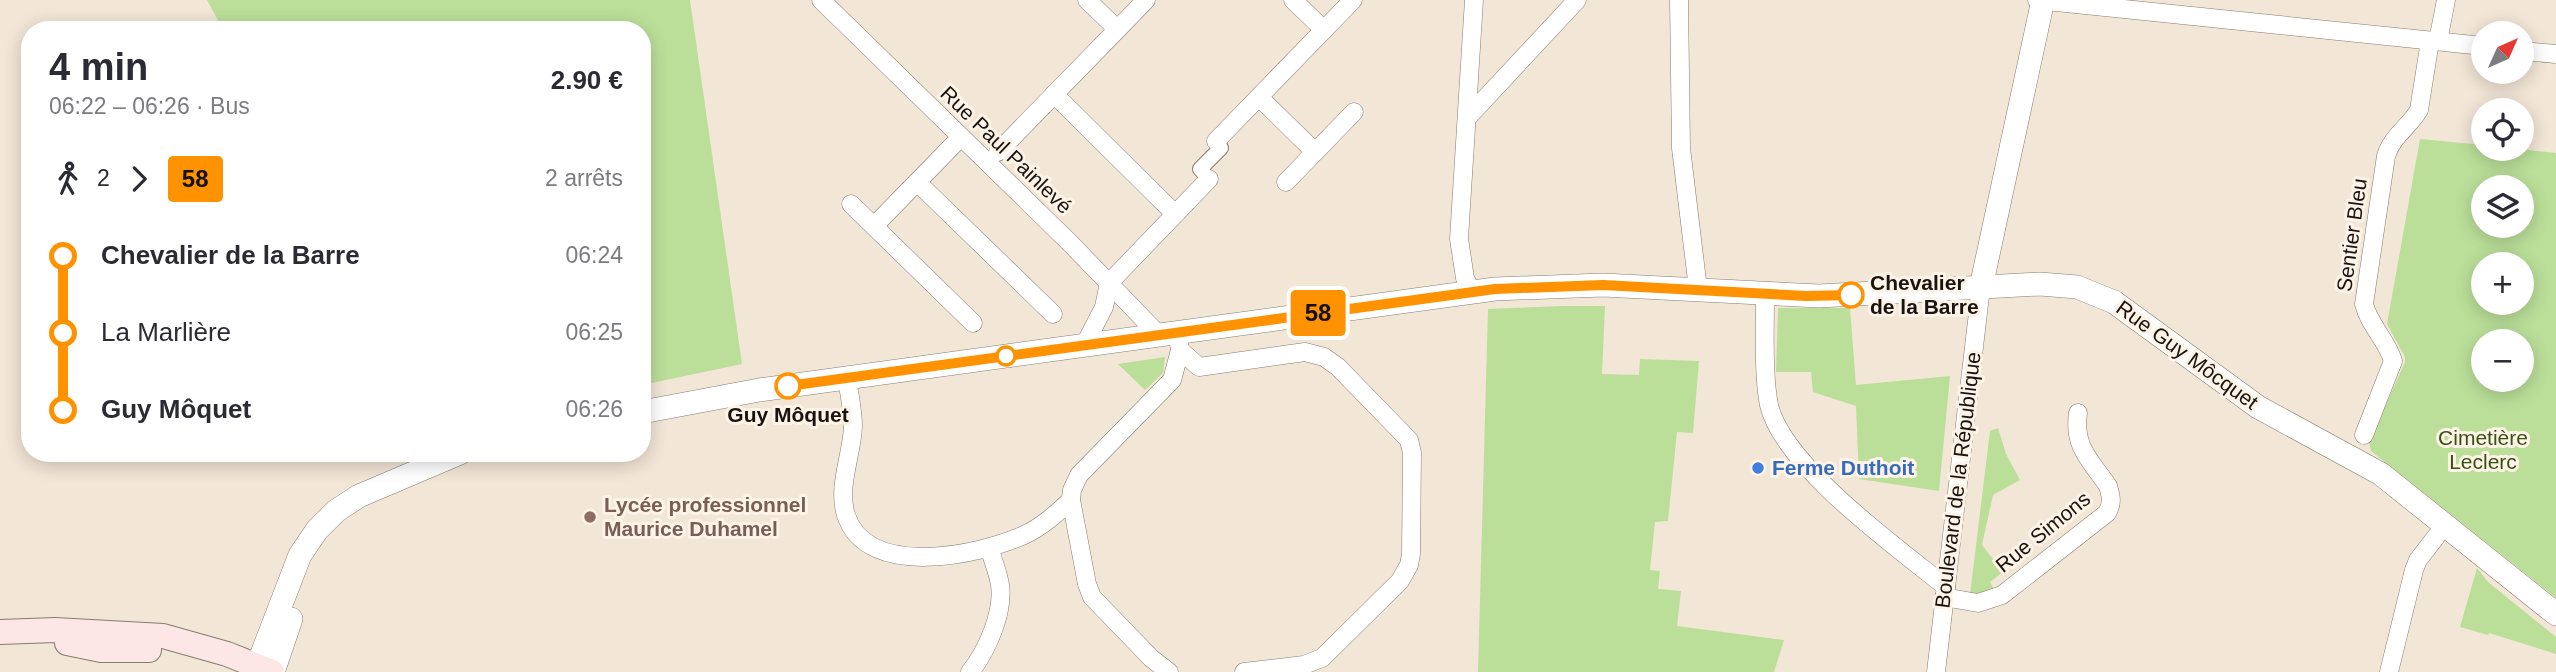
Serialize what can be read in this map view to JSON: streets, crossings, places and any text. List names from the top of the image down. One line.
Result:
{"streets":{"street":["Rue Paul Painlevé","Sentier Bleu","Rue Guy Môcquet","Boulevard de la République","Rue Simons"]},"crossings":[["Rue Paul Painlevé","Rue Guy Môcquet"],["Rue Guy Môcquet","Boulevard de la République"],["Boulevard de la République","Rue Simons"]],"parks":["Cimetière Leclerc"],"places":["Chevalier de la Barre","Guy Môquet","Ferme Duthoit","Lycée professionnel Maurice Duhamel"],"lines":["bus line 58"],"north":"top right","page":{"on_map":"58","map_buttons":["+","−"],"heading":["4 min","06:22 – 06:26 · Bus","2.90 €"],"legs":["2","58","2 arrêts"],"list":[{"name":"Chevalier de la Barre","value":"06:24"},{"name":"La Marlière","value":"06:25"},{"name":"Guy Môquet","value":"06:26"}]}}
